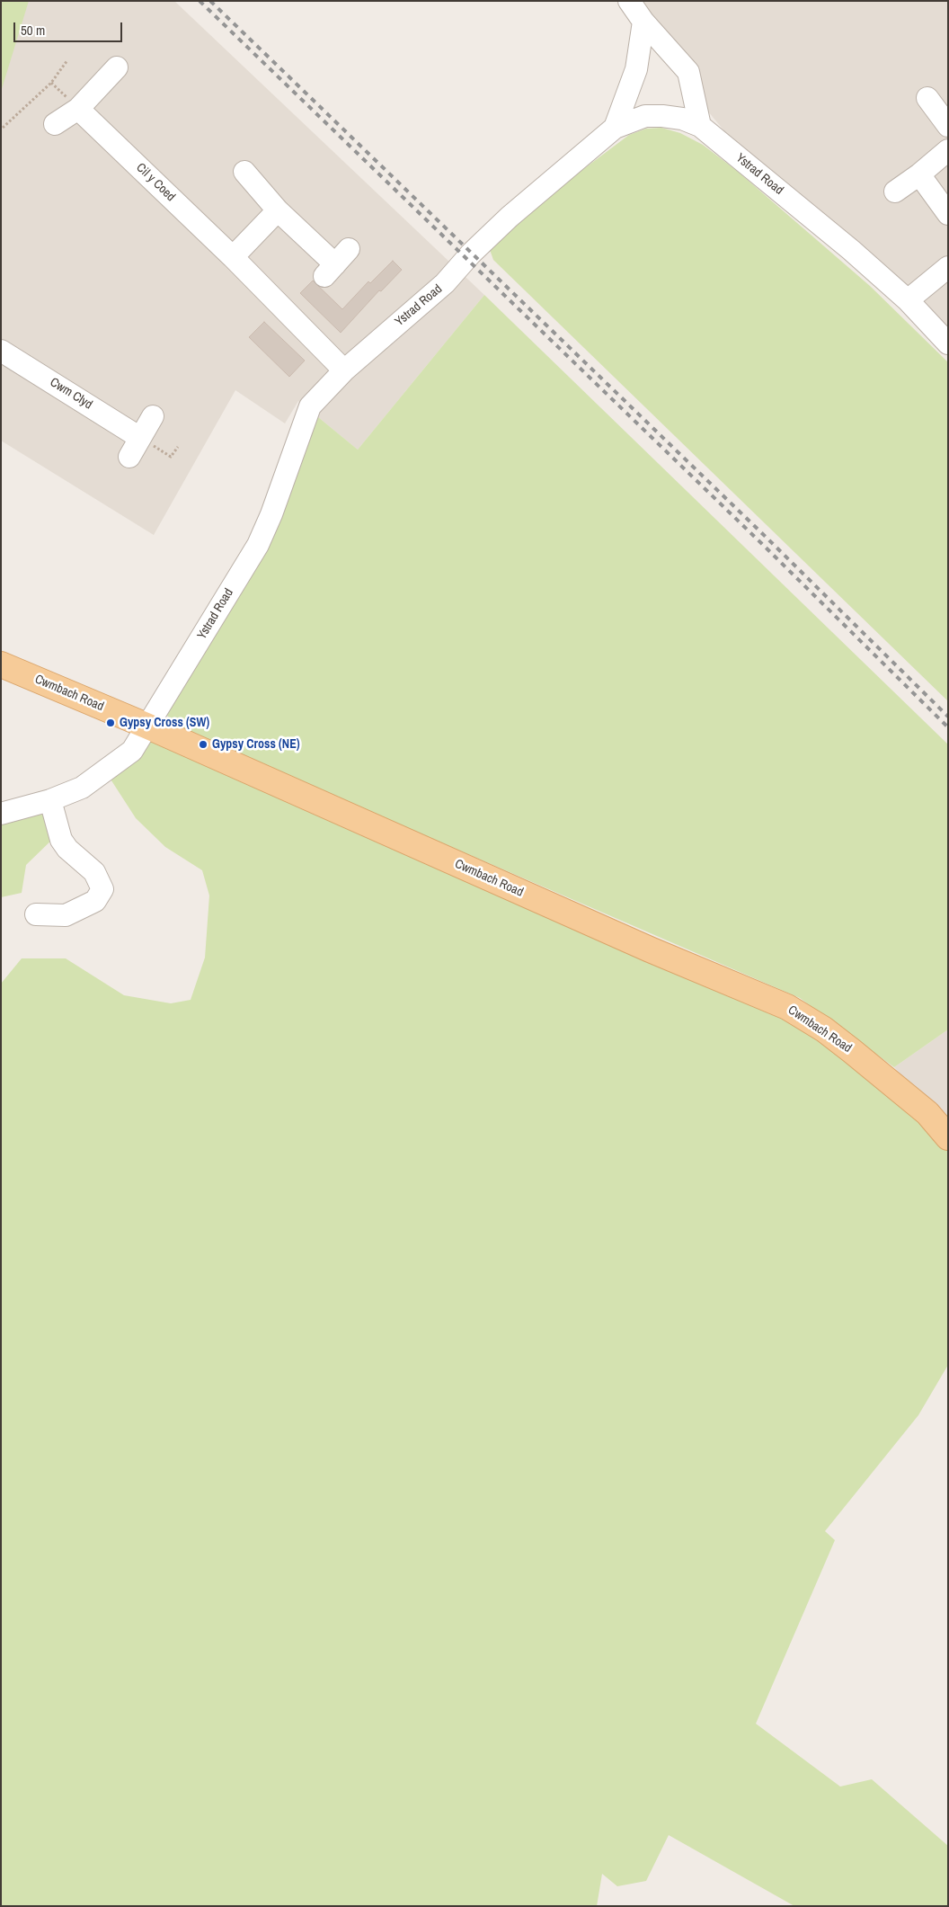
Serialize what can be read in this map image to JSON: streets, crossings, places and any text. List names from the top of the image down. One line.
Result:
{"streets":{"main road":["Cwmbach Road"],"street":["Ystrad Road","Cil y Coed","Cwm Clyd"]},"crossings":[["Ystrad Road","Cil y Coed"],["Ystrad Road","Cwmbach Road"]],"places":["Gypsy Cross (SW)","Gypsy Cross (NE)"],"scale_bar":"50 m"}
